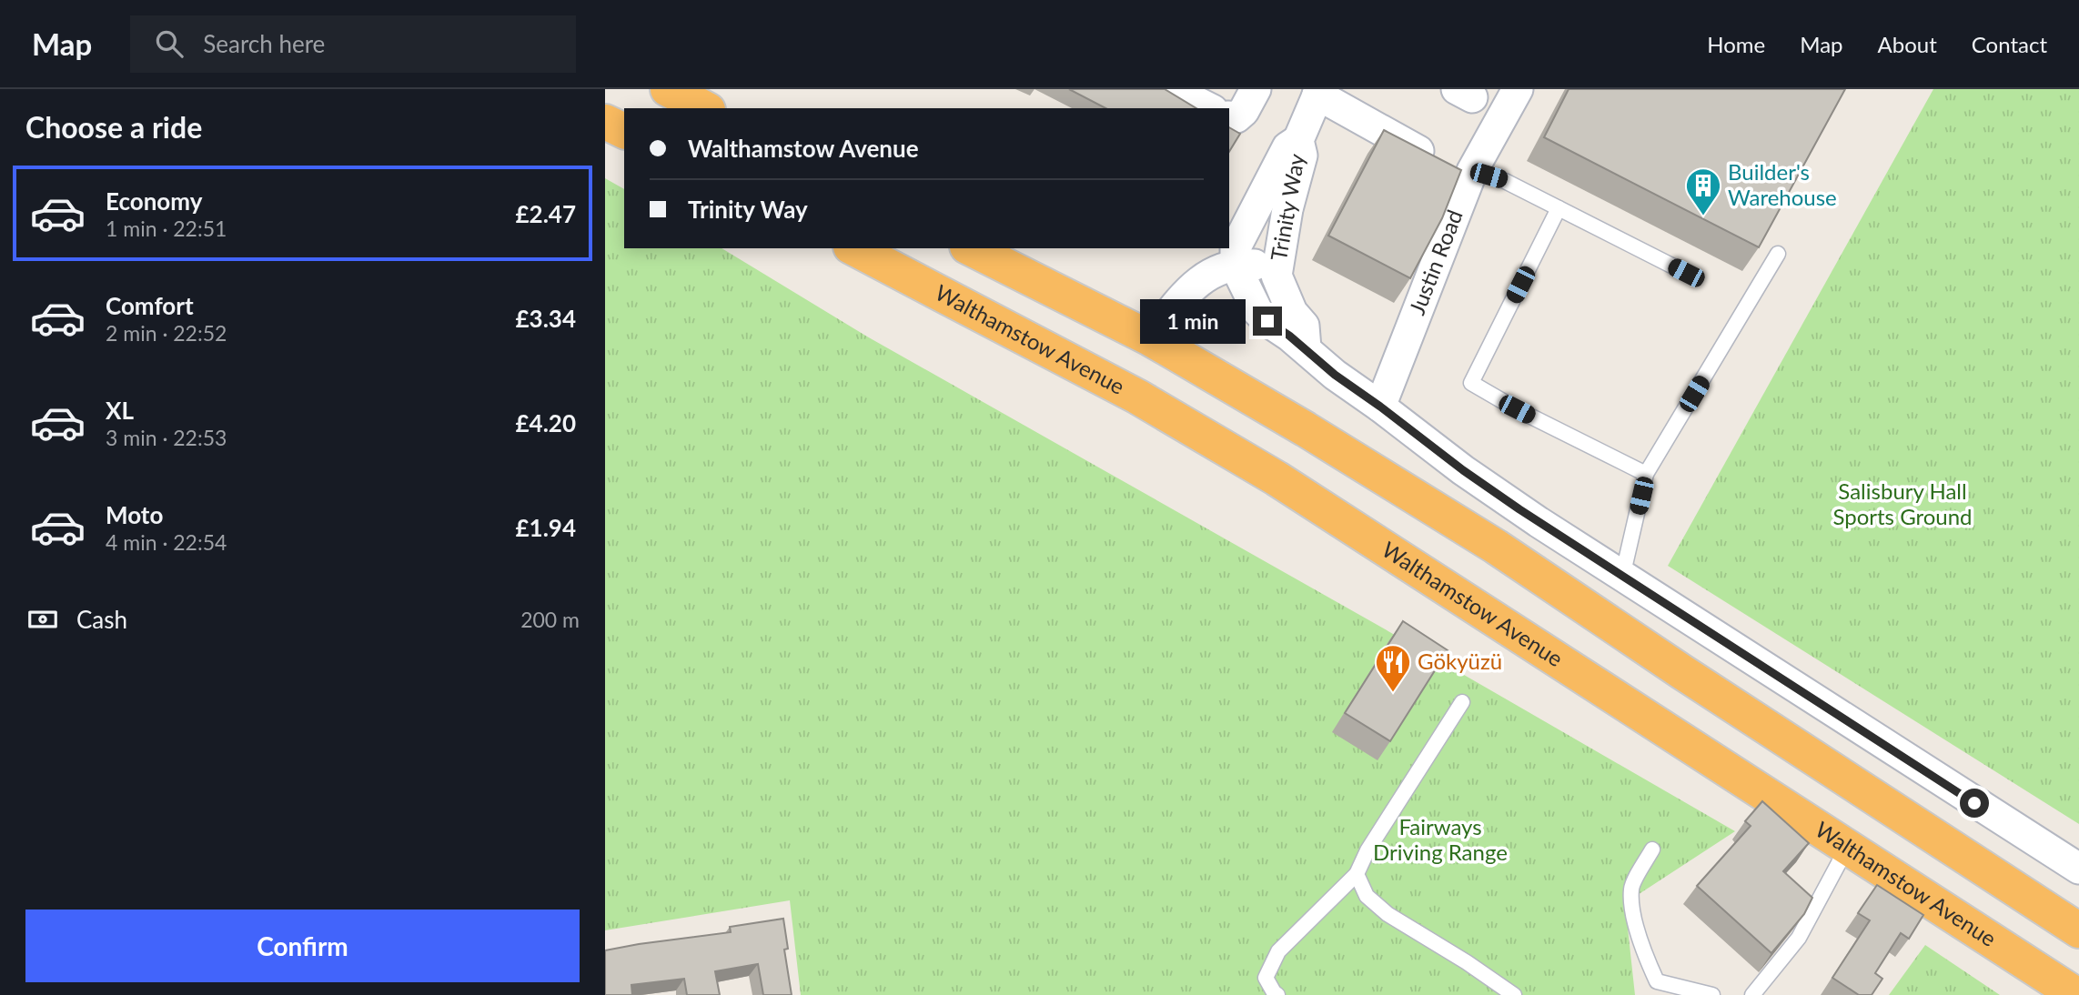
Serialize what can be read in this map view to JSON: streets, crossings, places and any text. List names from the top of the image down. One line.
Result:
{"streets":{"highway":["Walthamstow Avenue"],"street":["Trinity Way","Justin Road"]},"crossings":[["Trinity Way","Justin Road"]],"parks":["Salisbury Hall Sports Ground","Fairways Driving Range"],"places":{"building":["Builder's Warehouse"],"restaurant":["Gökyüzü"]},"page":{"header":"Map","search":"Search here","nav":["Home","Map","About","Contact"],"heading":"Choose a ride","banner":["Walthamstow Avenue","Trinity Way"],"list":[{"name":"Economy","note":"1 min · 22:51","value":"£2.47"},{"name":"Comfort","note":"2 min · 22:52","value":"£3.34"},{"name":"XL","note":"3 min · 22:53","value":"£4.20"},{"name":"Moto","note":"4 min · 22:54","value":"£1.94"}],"bubble":"1 min","pay":["Cash","200 m"],"buttons":"Confirm"}}
